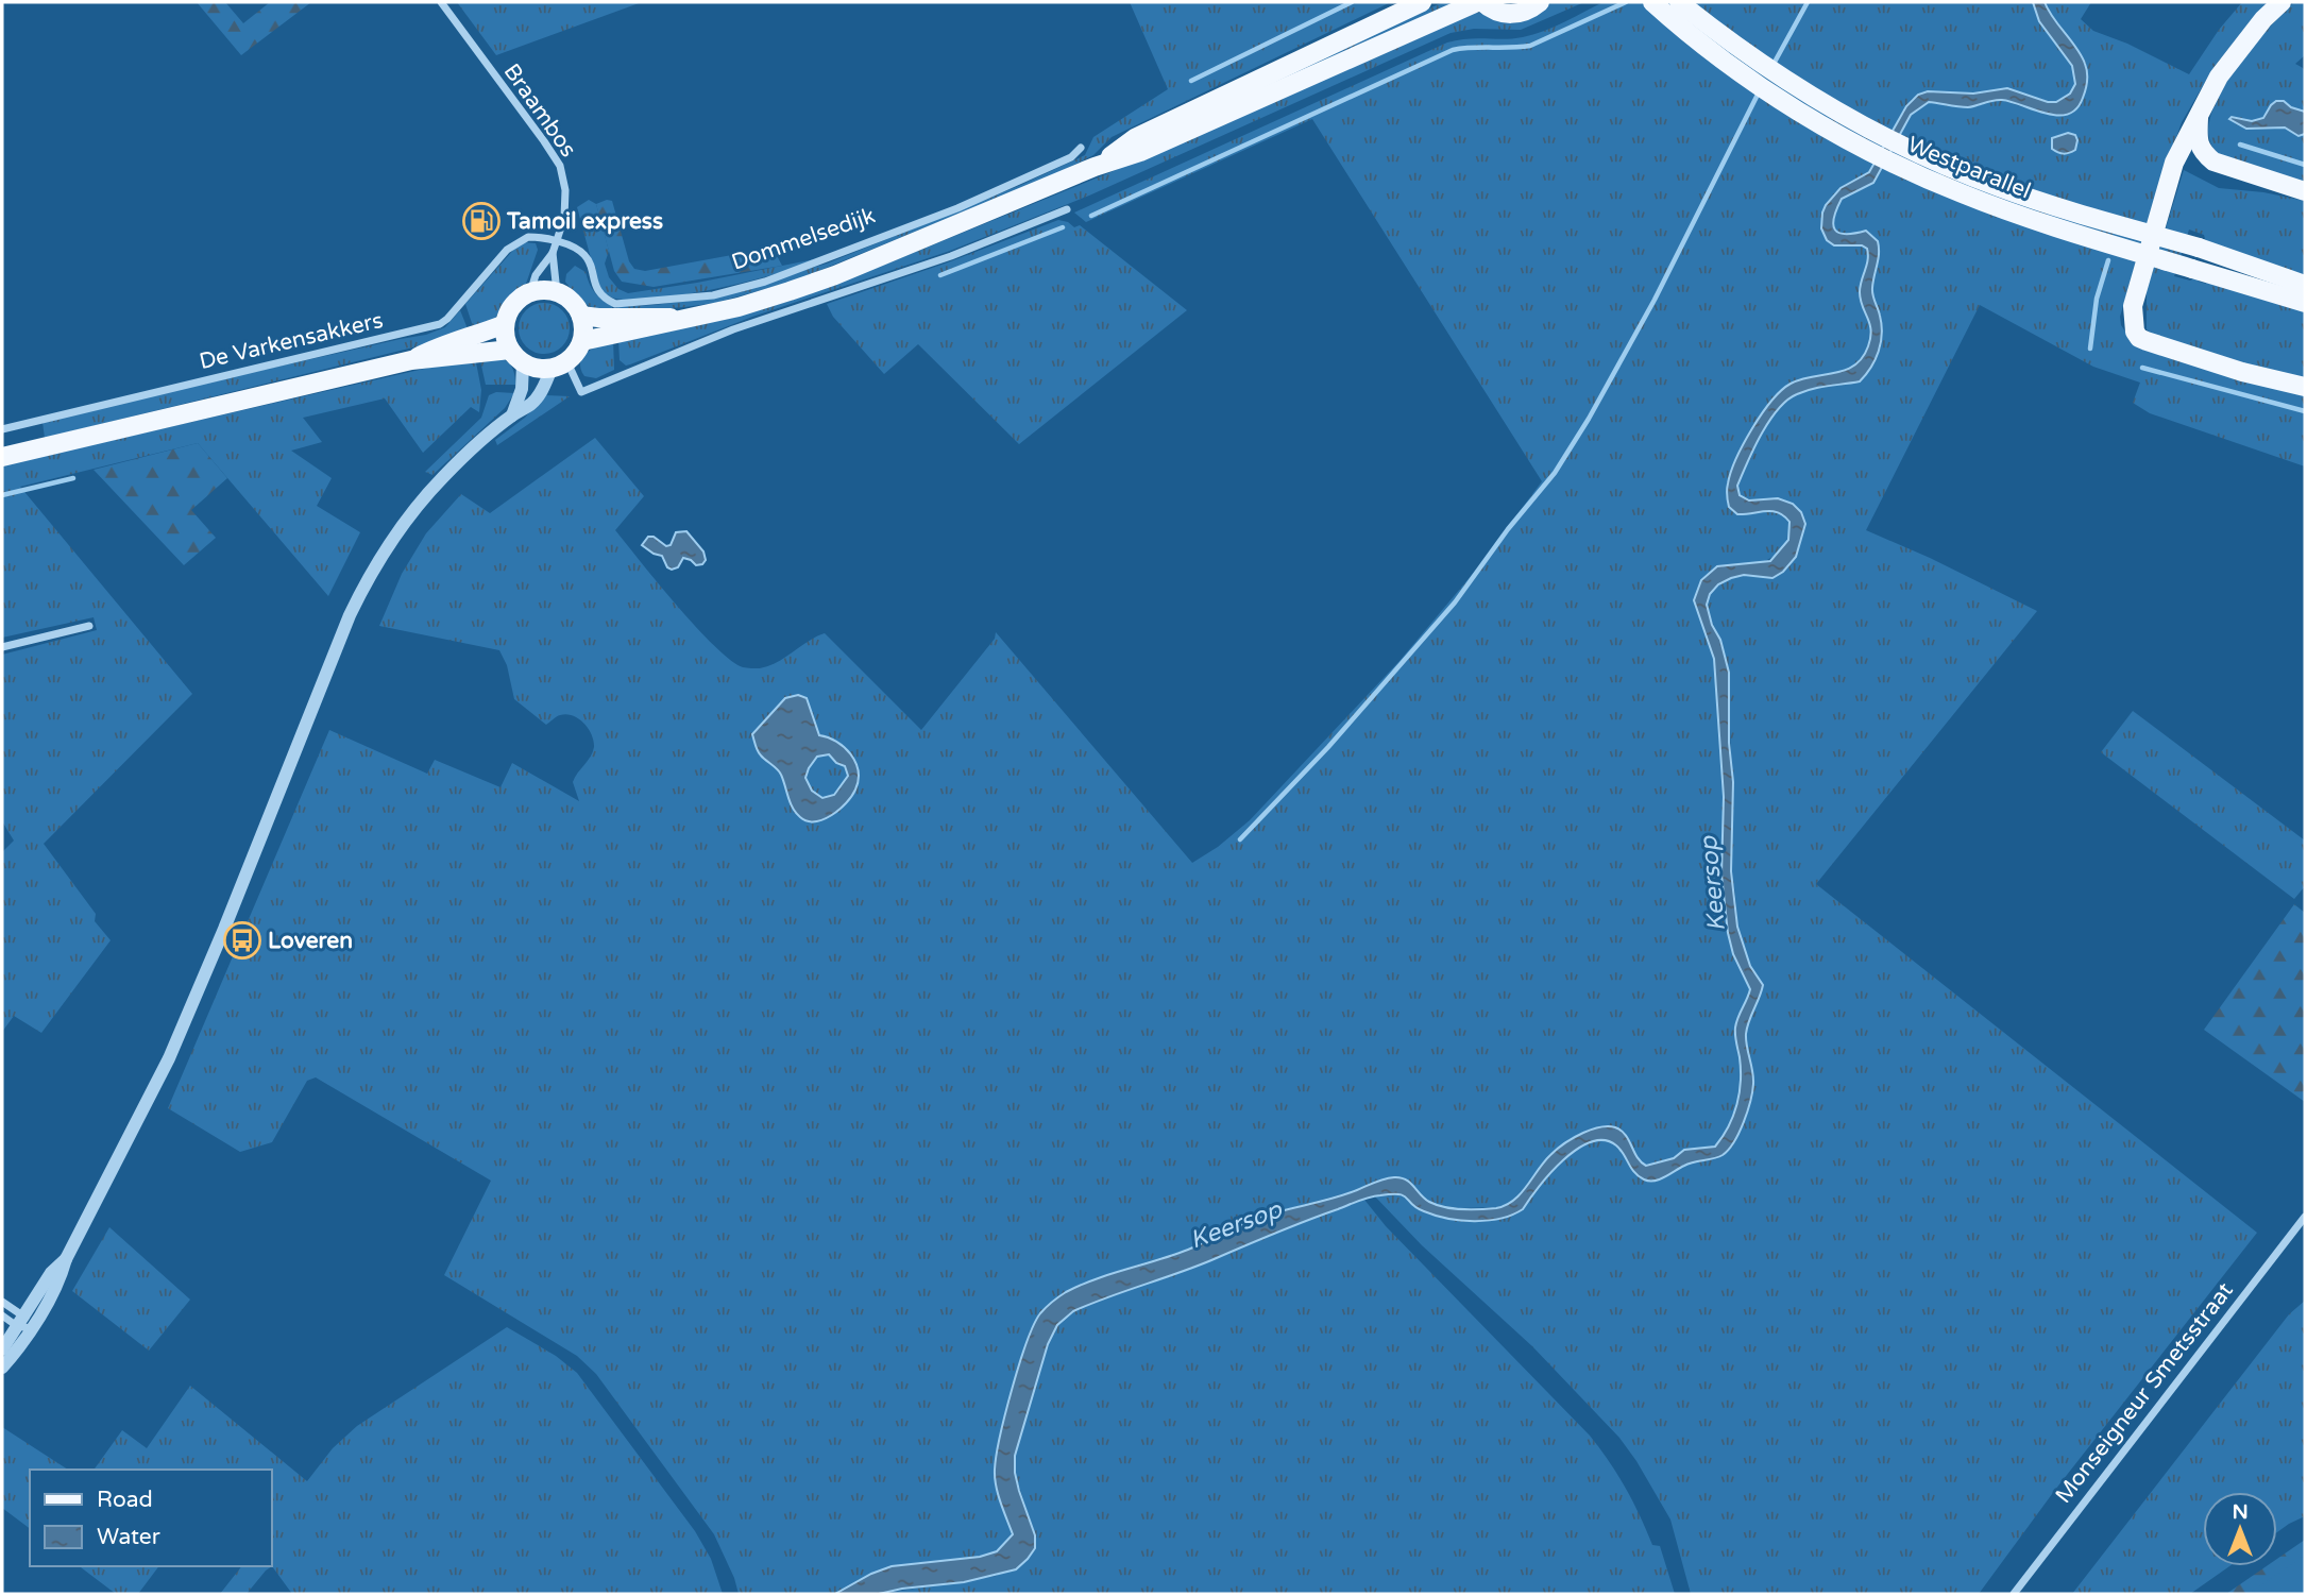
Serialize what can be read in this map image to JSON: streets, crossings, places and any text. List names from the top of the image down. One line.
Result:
{"streets":{"main road":["Westparallel","Dommelsedijk"],"street":["Braambos","De Varkensakkers","Monseigneur Smetsstraat"]},"crossings":[["Braambos","Dommelsedijk"],["Braambos","De Varkensakkers"],["Dommelsedijk","De Varkensakkers"]],"water":["Keersop"],"places":{"fuel station":["Tamoil express"],"bus stop":["Loveren"]},"legend":["Road","Water"],"north":"top"}
